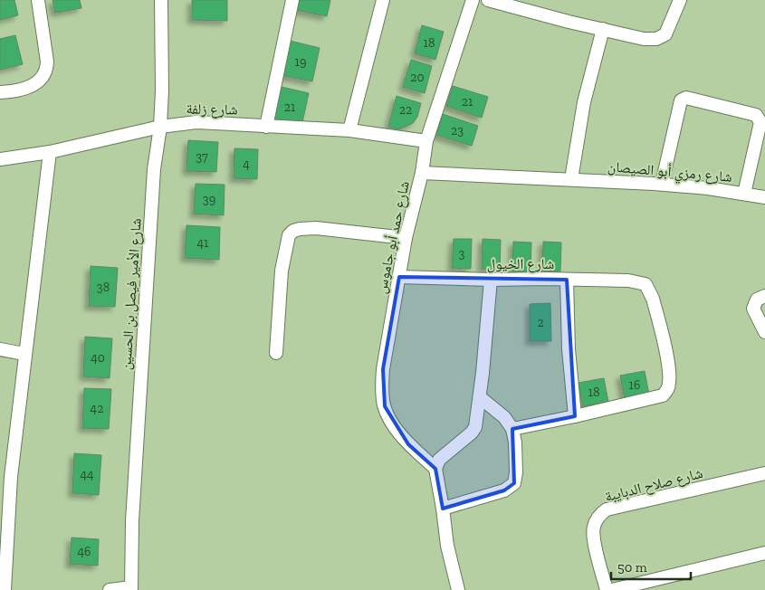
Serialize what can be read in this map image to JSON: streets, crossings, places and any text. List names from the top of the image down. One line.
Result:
{"streets":{"street":["شارع زلفة","شارع رمزي أبو الصيصان","شارع حمد أبو جاموس","شارع الخيول","شارع الأمير فيصل بن الحسين","شارع صلاح الدبايبة"]},"crossings":[["شارع زلفة","شارع حمد أبو جاموس"],["شارع زلفة","شارع الأمير فيصل بن الحسين"],["شارع رمزي أبو الصيصان","شارع حمد أبو جاموس"],["شارع حمد أبو جاموس","شارع الخيول"]],"house_numbers":["18","19","20","21","21","22","23","37","4","39","41","3","38","2","40","16","18","42","44","46"],"scale_bar":"50 m"}
